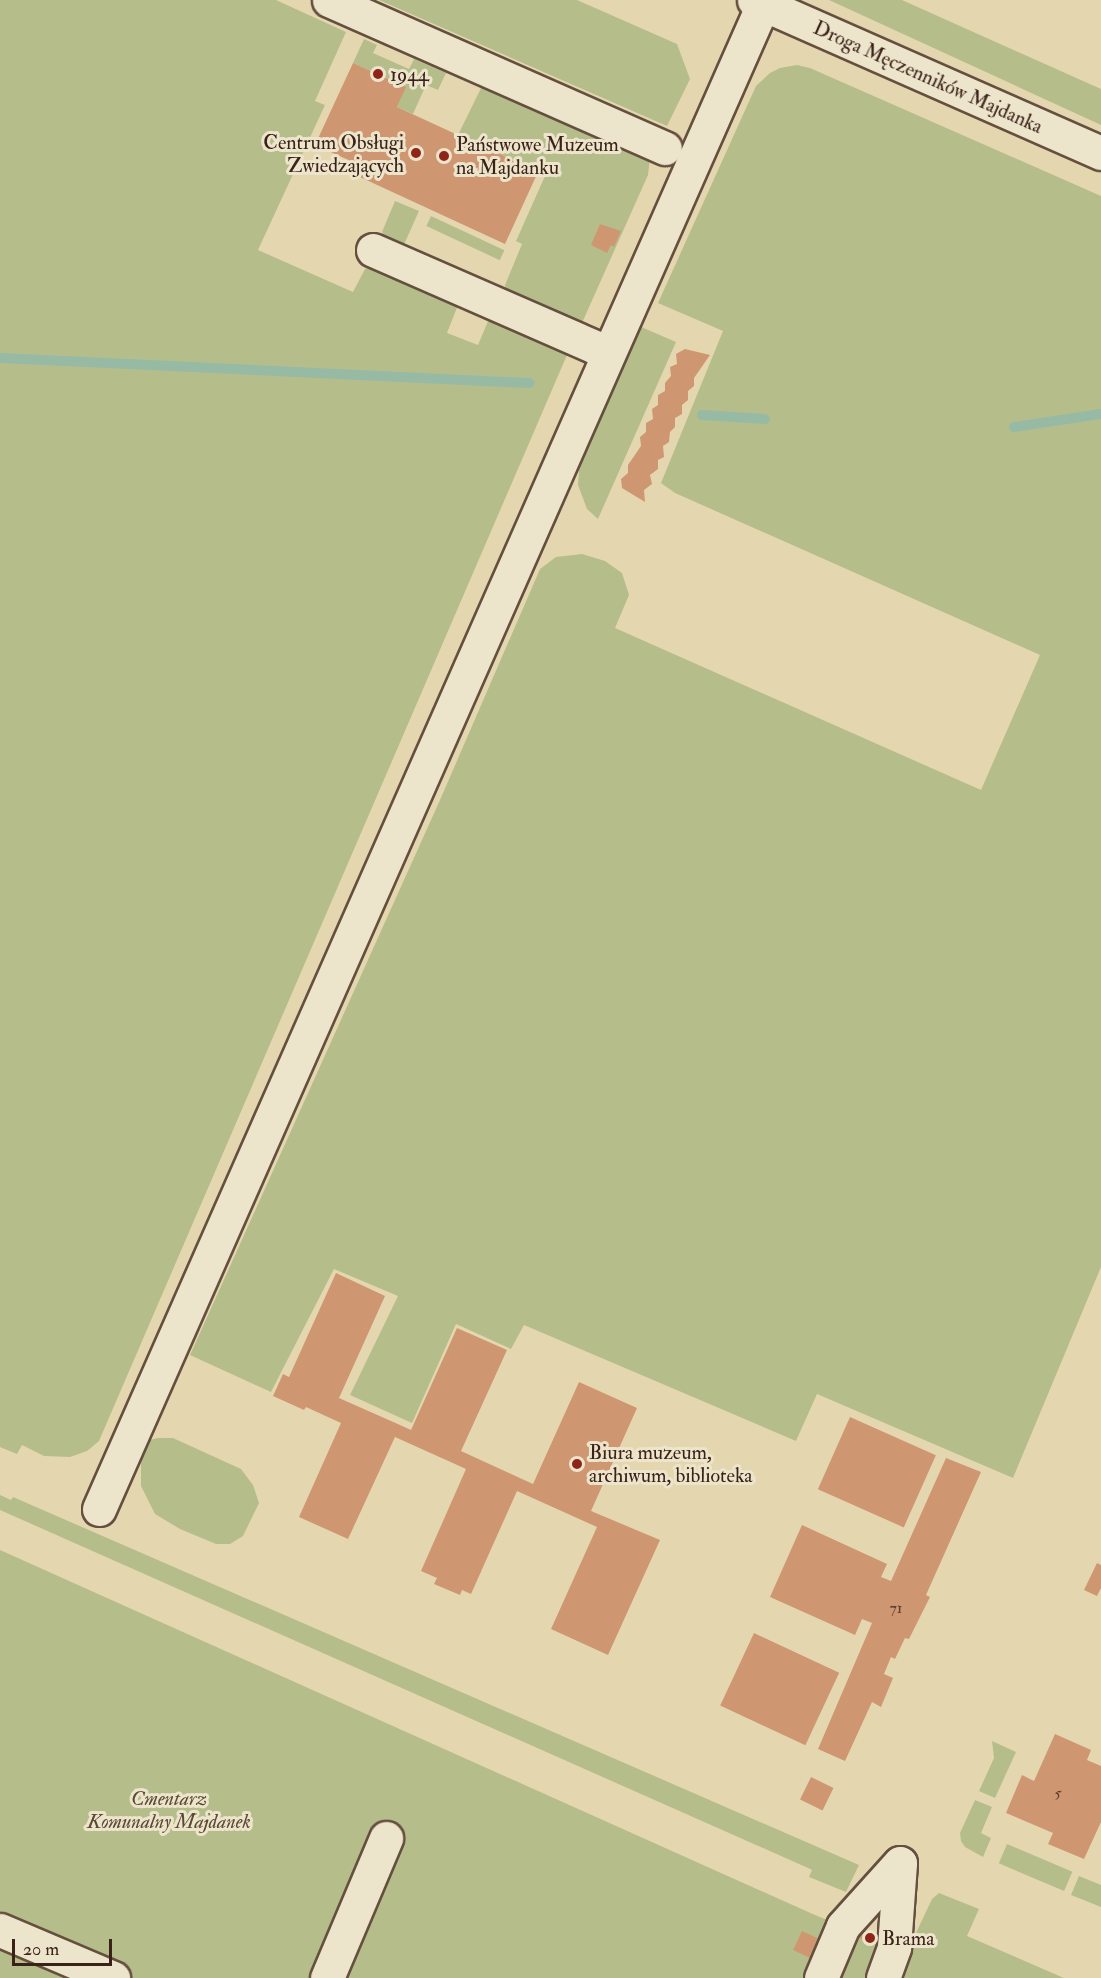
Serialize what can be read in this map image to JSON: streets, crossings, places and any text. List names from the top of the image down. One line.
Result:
{"streets":{"street":["Droga Męczenników Majdanka"]},"parks":["Cmentarz Komunalny Majdanek"],"places":["1944","Centrum Obsługi Zwiedzających","Państwowe Muzeum na Majdanku","Biura muzeum, archiwum, biblioteka","Brama"],"house_numbers":["71","5"],"scale_bar":"20 m"}
